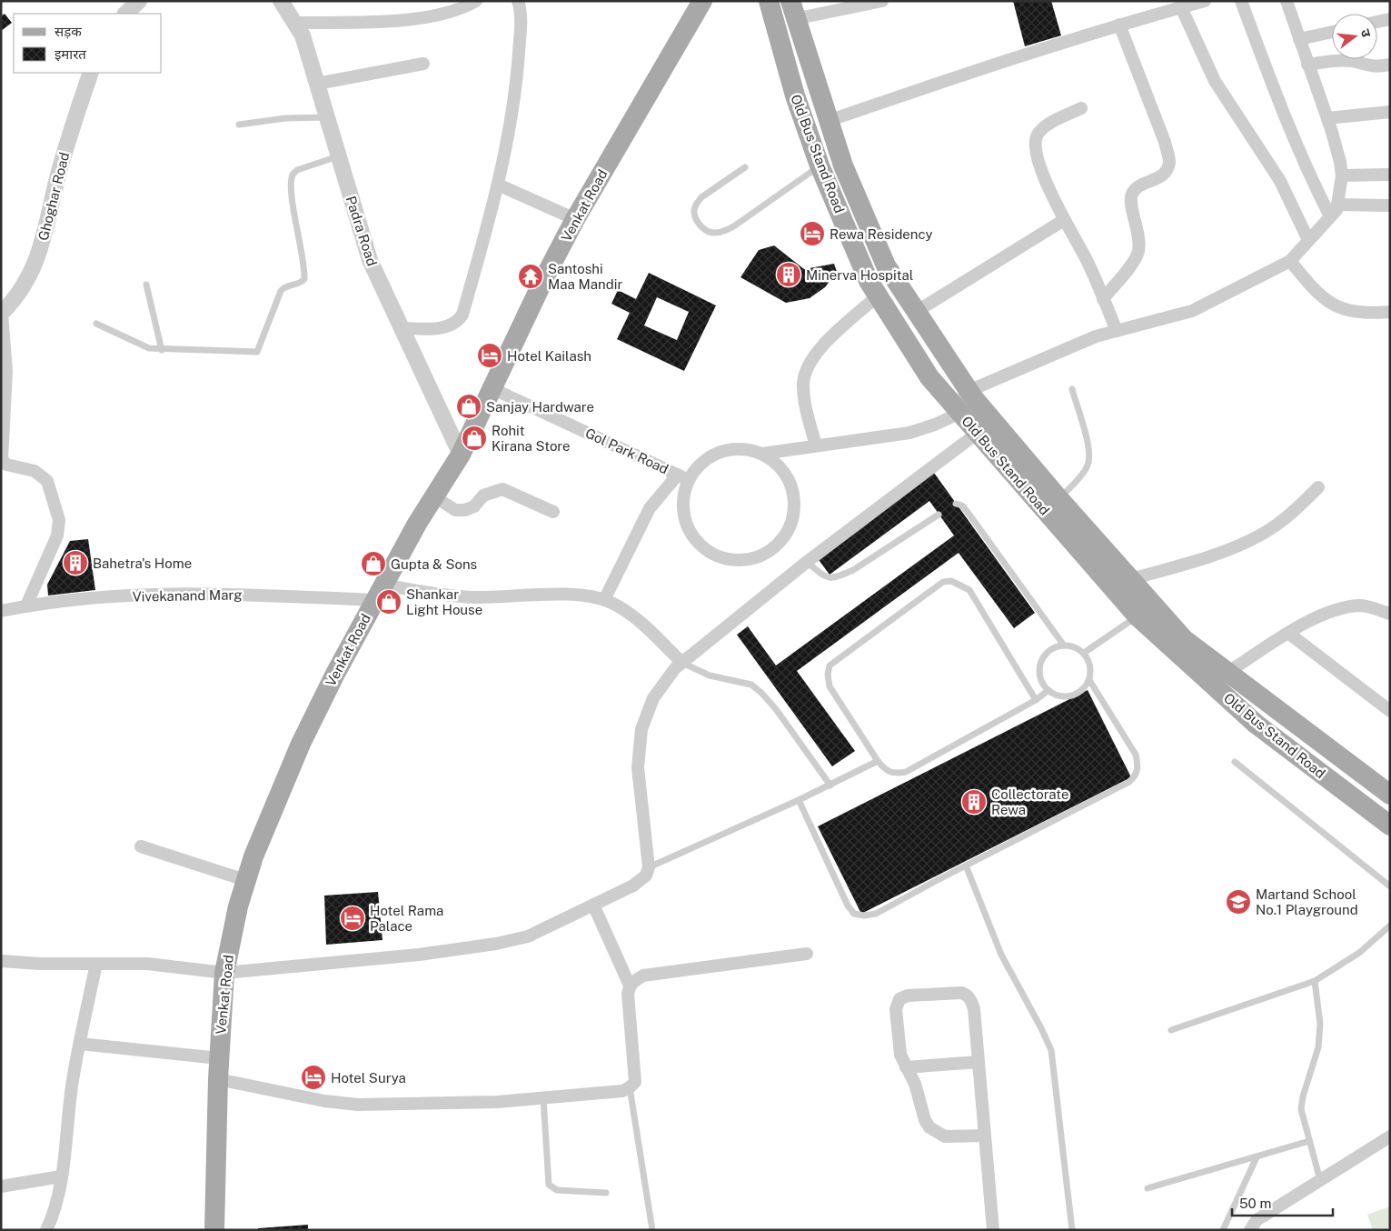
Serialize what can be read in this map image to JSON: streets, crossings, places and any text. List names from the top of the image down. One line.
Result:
{"streets":{"main road":["Old Bus Stand Road","Venkat Road"],"street":["Ghoghar Road","Padra Road","Gol Park Road","Vivekanand Marg"]},"crossings":[["Venkat Road","Padra Road"],["Venkat Road","Gol Park Road"],["Venkat Road","Vivekanand Marg"]],"places":{"hotel":["Rewa Residency","Hotel Kailash","Hotel Rama Palace","Hotel Surya"],"building":["Minerva Hospital","Bahetra's Home","Collectorate Rewa"],"temple":["Santoshi Maa Mandir"],"shop":["Sanjay Hardware","Rohit Kirana Store","Gupta & Sons","Shankar Light House"],"school or university":["Martand School No.1 Playground"]},"legend":["सड़क","इमारत"],"scale_bar":"50 m","north":"right"}
